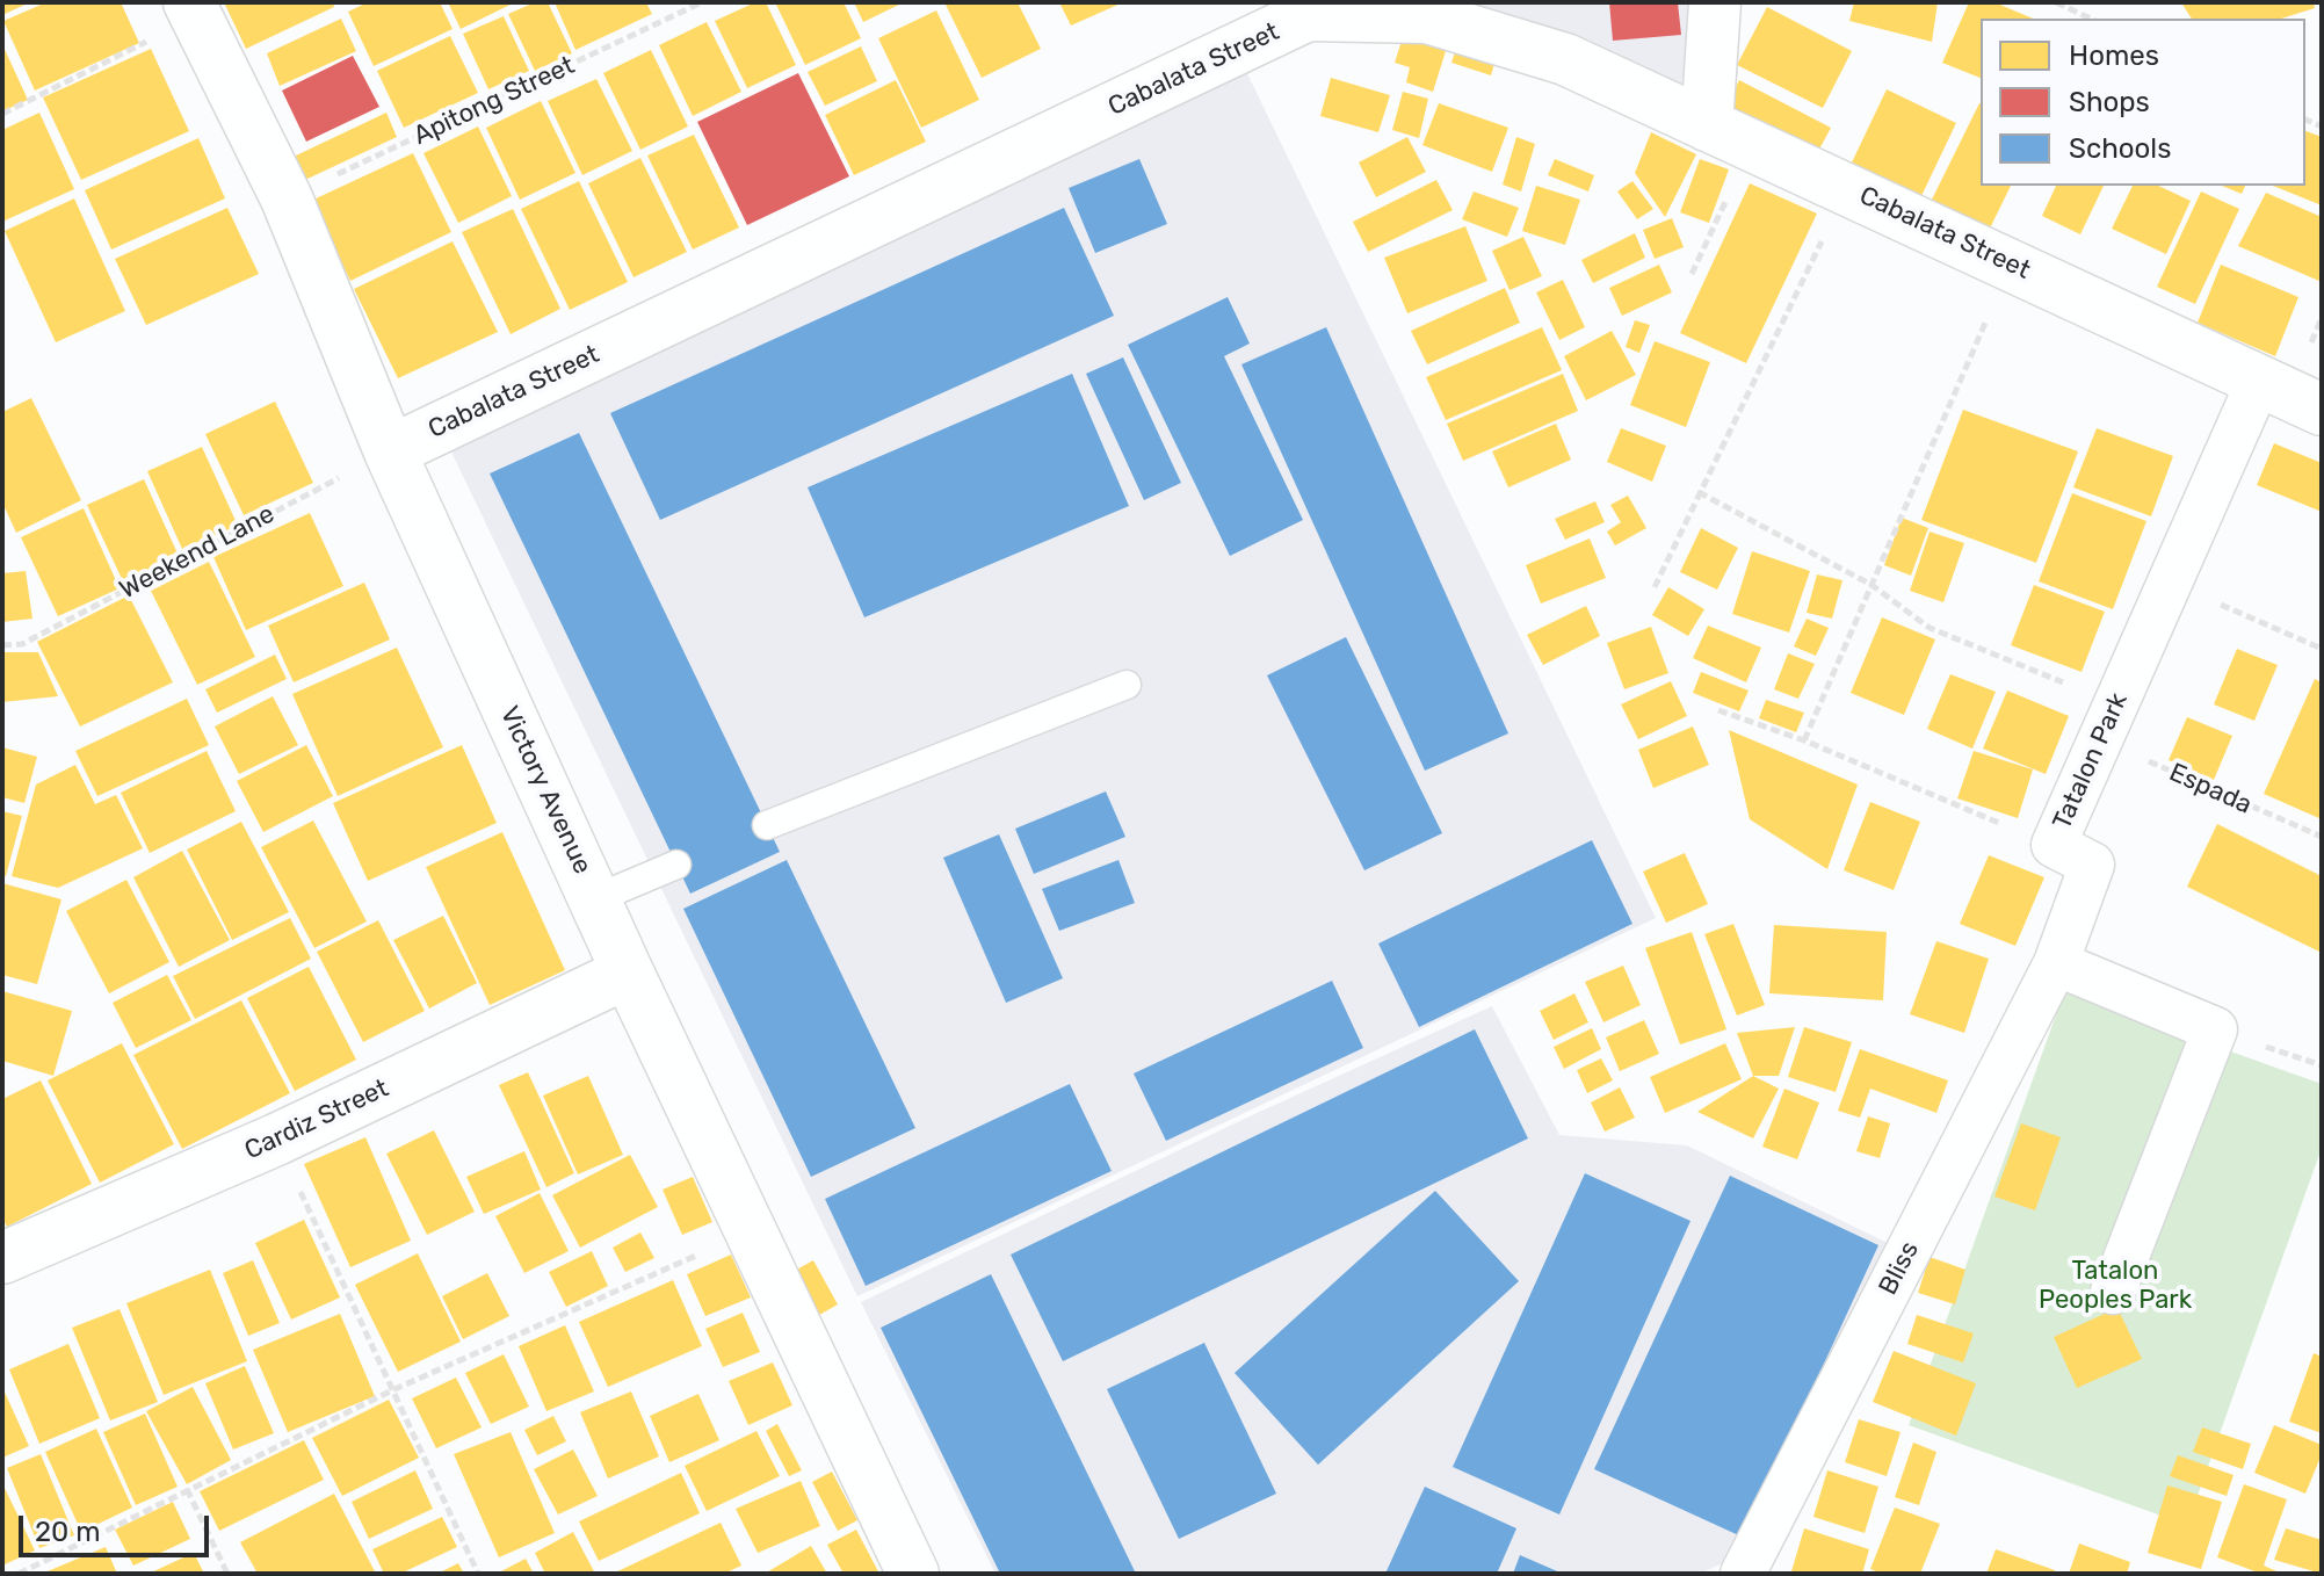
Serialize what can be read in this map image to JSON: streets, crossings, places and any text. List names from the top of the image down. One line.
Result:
{"streets":{"street":["Cabalata Street","Tatalon Park","Victory Avenue","Cardiz Street","Bliss"],"path":["Apitong Street","Weekend Lane","Espada"]},"crossings":[["Cabalata Street","Weekend Lane"],["Cabalata Street","Tatalon Park"],["Cabalata Street","Victory Avenue"],["Apitong Street","Victory Avenue"],["Weekend Lane","Victory Avenue"],["Tatalon Park","Espada"],["Tatalon Park","Bliss"],["Victory Avenue","Cardiz Street"]],"parks":["Tatalon Peoples Park"],"legend":["Homes","Shops","Schools"],"scale_bar":"20 m"}
